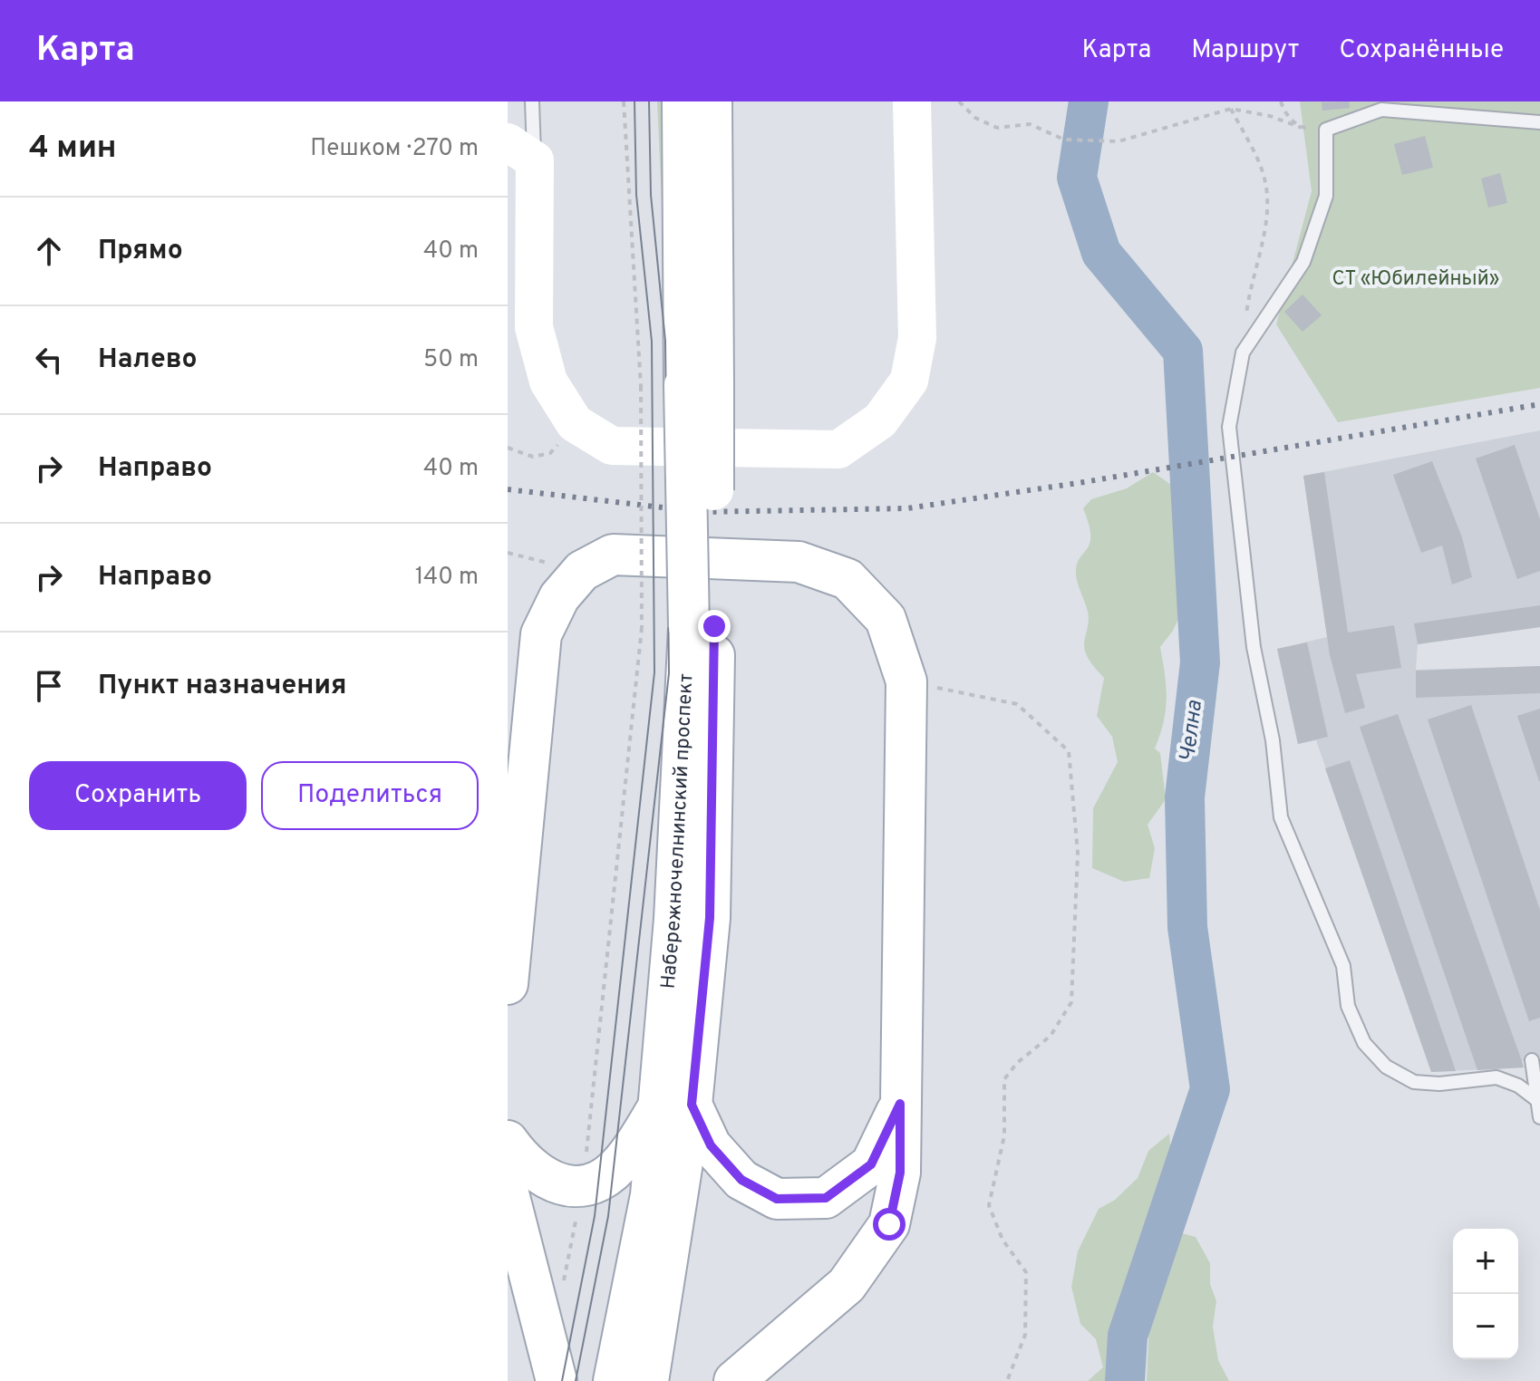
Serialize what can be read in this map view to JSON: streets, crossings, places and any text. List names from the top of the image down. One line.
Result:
{"streets":{"main road":["Набережночелнинский проспект"]},"water":["Челна"],"parks":["СТ «Юбилейный»"],"page":{"header":"Карта","nav":["Карта","Маршрут","Сохранённые"],"heading":["4 мин","Пешком · 270 m"],"list":[["Прямо","40 m"],["Налево","50 m"],["Направо","40 m"],["Направо","140 m"],"Пункт назначения"],"buttons":["Сохранить","Поделиться"],"map_buttons":["+","−"]}}
